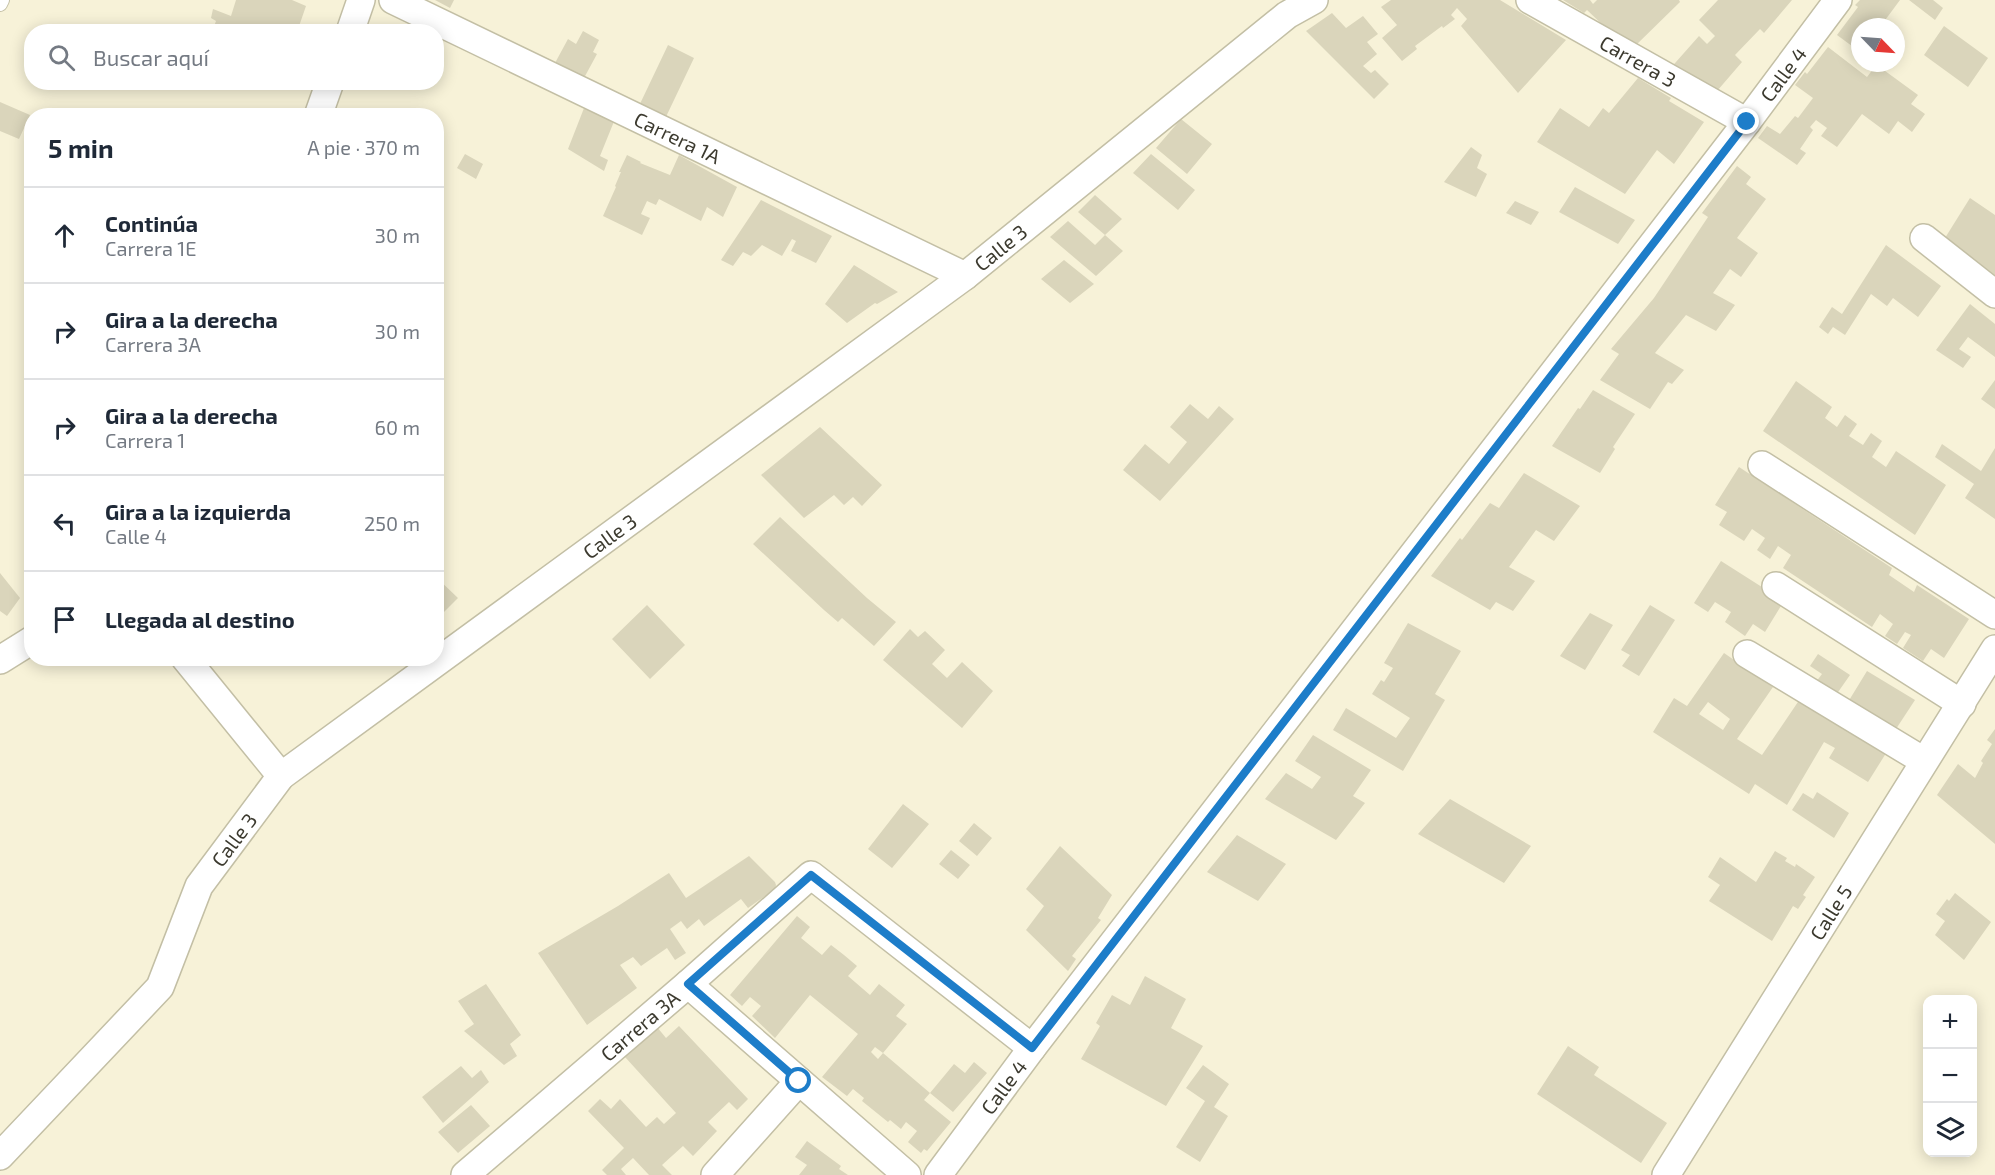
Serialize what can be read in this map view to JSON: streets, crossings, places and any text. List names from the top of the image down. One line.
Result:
{"streets":{"street":["Carrera 3","Calle 4","Carrera 1A","Calle 3","Calle 5","Carrera 3A"]},"crossings":[["Carrera 3","Calle 4"],["Calle 4","Carrera 3A"],["Carrera 1A","Calle 3"]],"north":"bottom right","page":{"search":"Buscar aquí","heading":["5 min","A pie · 370 m"],"list":[["Continúa","Carrera 1E","30 m"],["Gira a la derecha","Carrera 3A","30 m"],["Gira a la derecha","Carrera 1","60 m"],["Gira a la izquierda","Calle 4","250 m"],"Llegada al destino"],"map_buttons":["+","−"]}}
